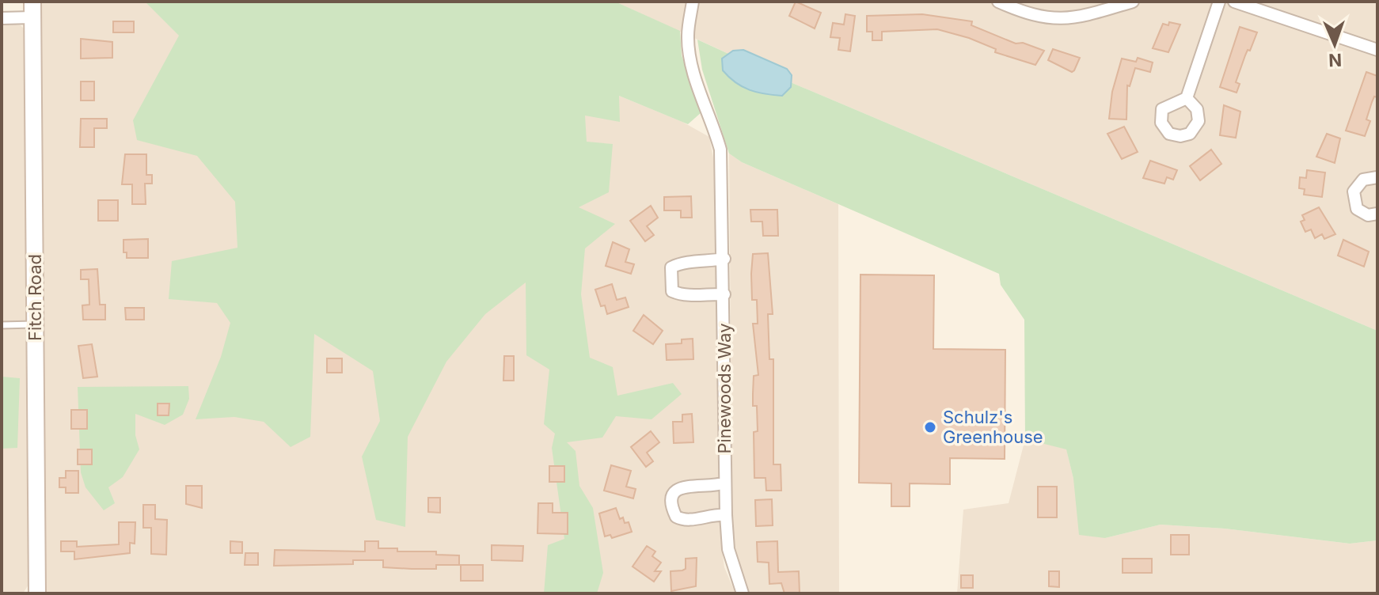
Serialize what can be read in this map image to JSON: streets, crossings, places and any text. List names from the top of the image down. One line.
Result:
{"streets":{"street":["Fitch Road","Pinewoods Way"]},"places":["Schulz's Greenhouse"],"north":"bottom"}
